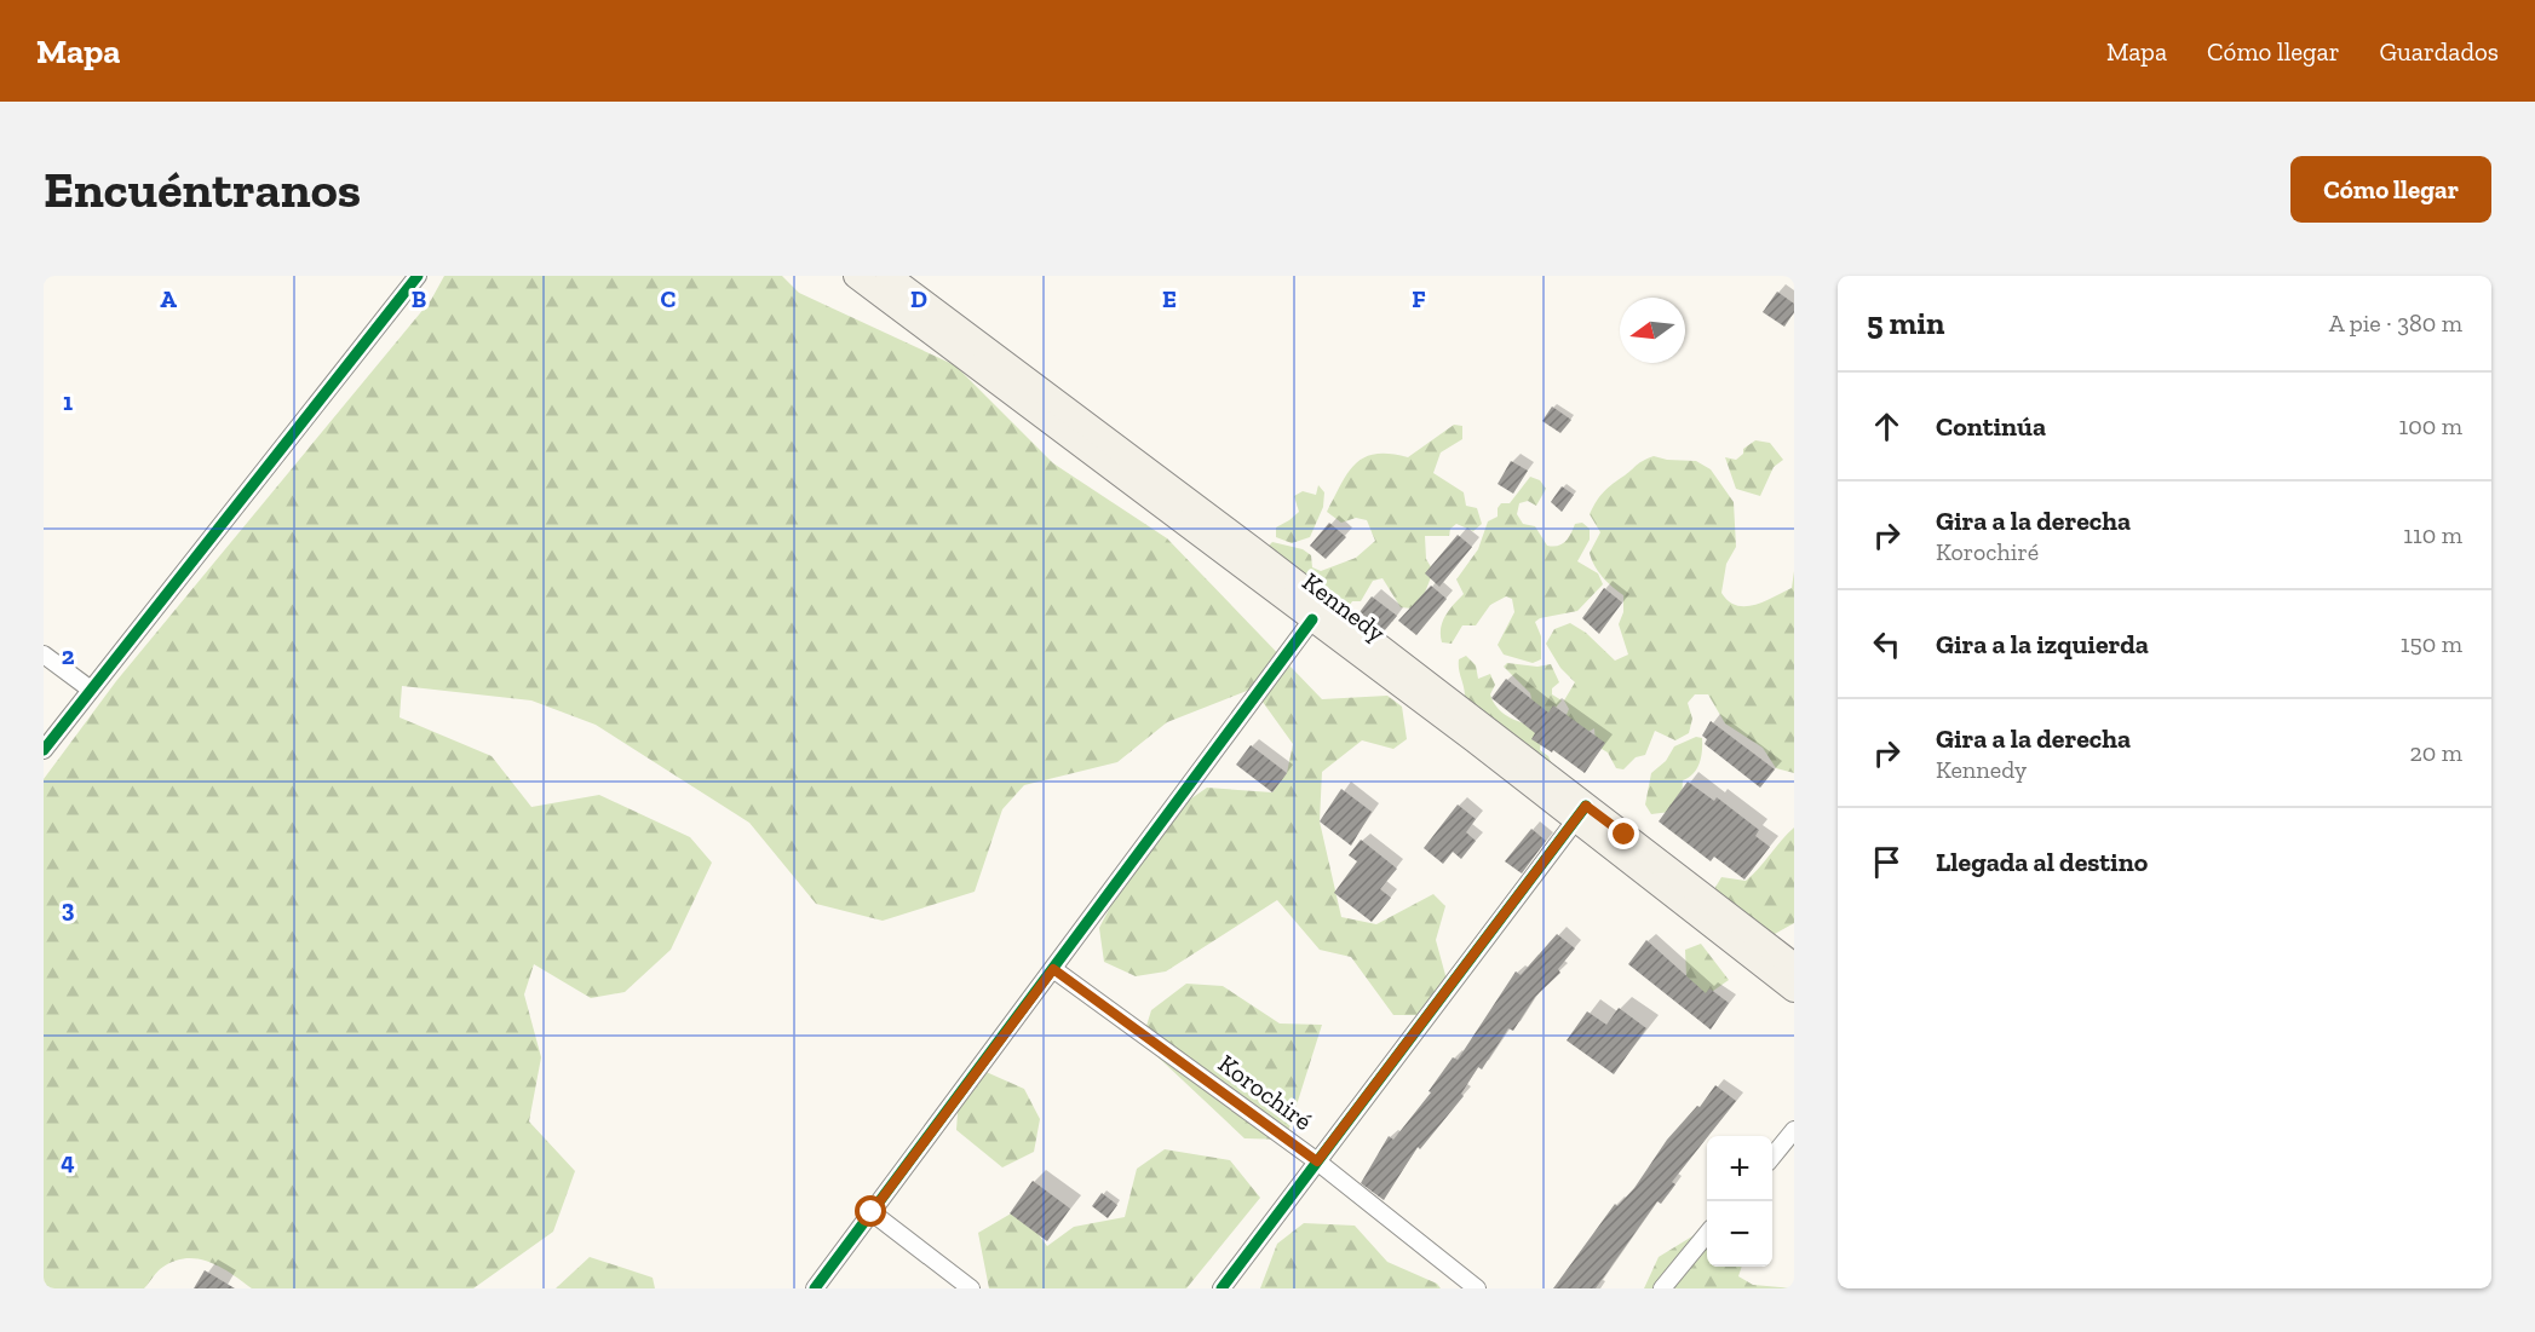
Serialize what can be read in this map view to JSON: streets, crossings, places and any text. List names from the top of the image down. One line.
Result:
{"streets":{"main road":["Kennedy"],"street":["Korochiré"]},"north":"left","page":{"header":"Mapa","nav":["Mapa","Cómo llegar","Guardados"],"buttons":"Cómo llegar","title":"Encuéntranos","heading":["5 min","A pie · 380 m"],"list":[["Continúa","100 m"],["Gira a la derecha","Korochiré","110 m"],["Gira a la izquierda","150 m"],["Gira a la derecha","Kennedy","20 m"],"Llegada al destino"],"map_buttons":["+","−"]},"grid":{"columns":["A","B","C","D","E","F"],"rows":["1","2","3","4"]}}
